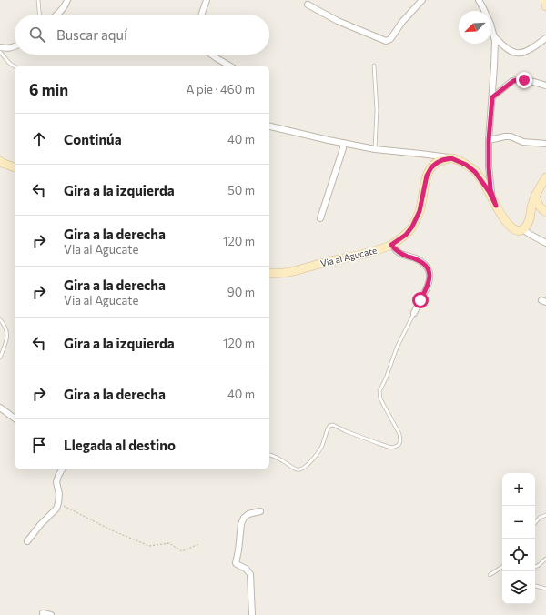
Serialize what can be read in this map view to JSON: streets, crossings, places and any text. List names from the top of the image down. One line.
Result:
{"streets":{"street":["Via al Agucate"]},"north":"bottom left","page":{"search":"Buscar aquí","heading":["6 min","A pie · 460 m"],"list":[["Continúa","40 m"],["Gira a la izquierda","50 m"],["Gira a la derecha","Via al Agucate","120 m"],["Gira a la derecha","Via al Agucate","90 m"],["Gira a la izquierda","120 m"],["Gira a la derecha","40 m"],"Llegada al destino"],"map_buttons":["+","−"]}}
